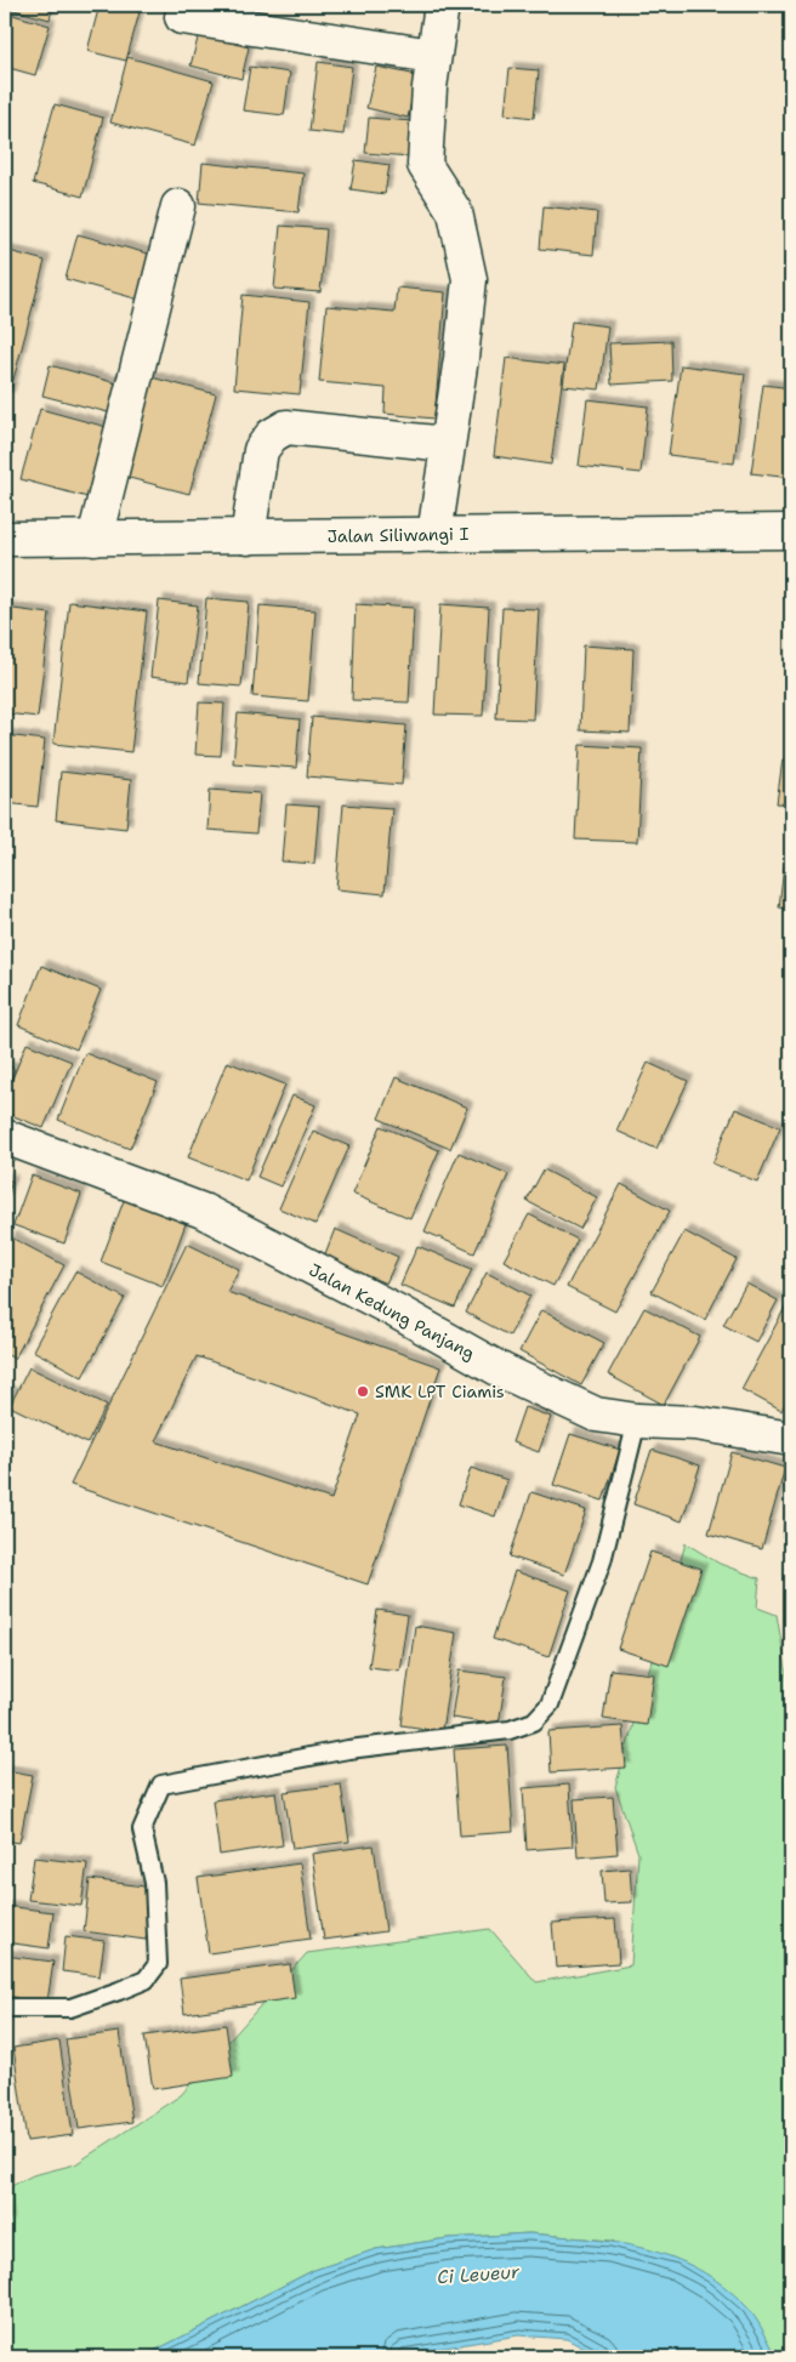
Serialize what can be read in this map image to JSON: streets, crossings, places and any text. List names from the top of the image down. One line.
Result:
{"streets":{"street":["Jalan Siliwangi I","Jalan Kedung Panjang"]},"water":["Ci Leueur"],"places":["SMK LPT Ciamis"]}
